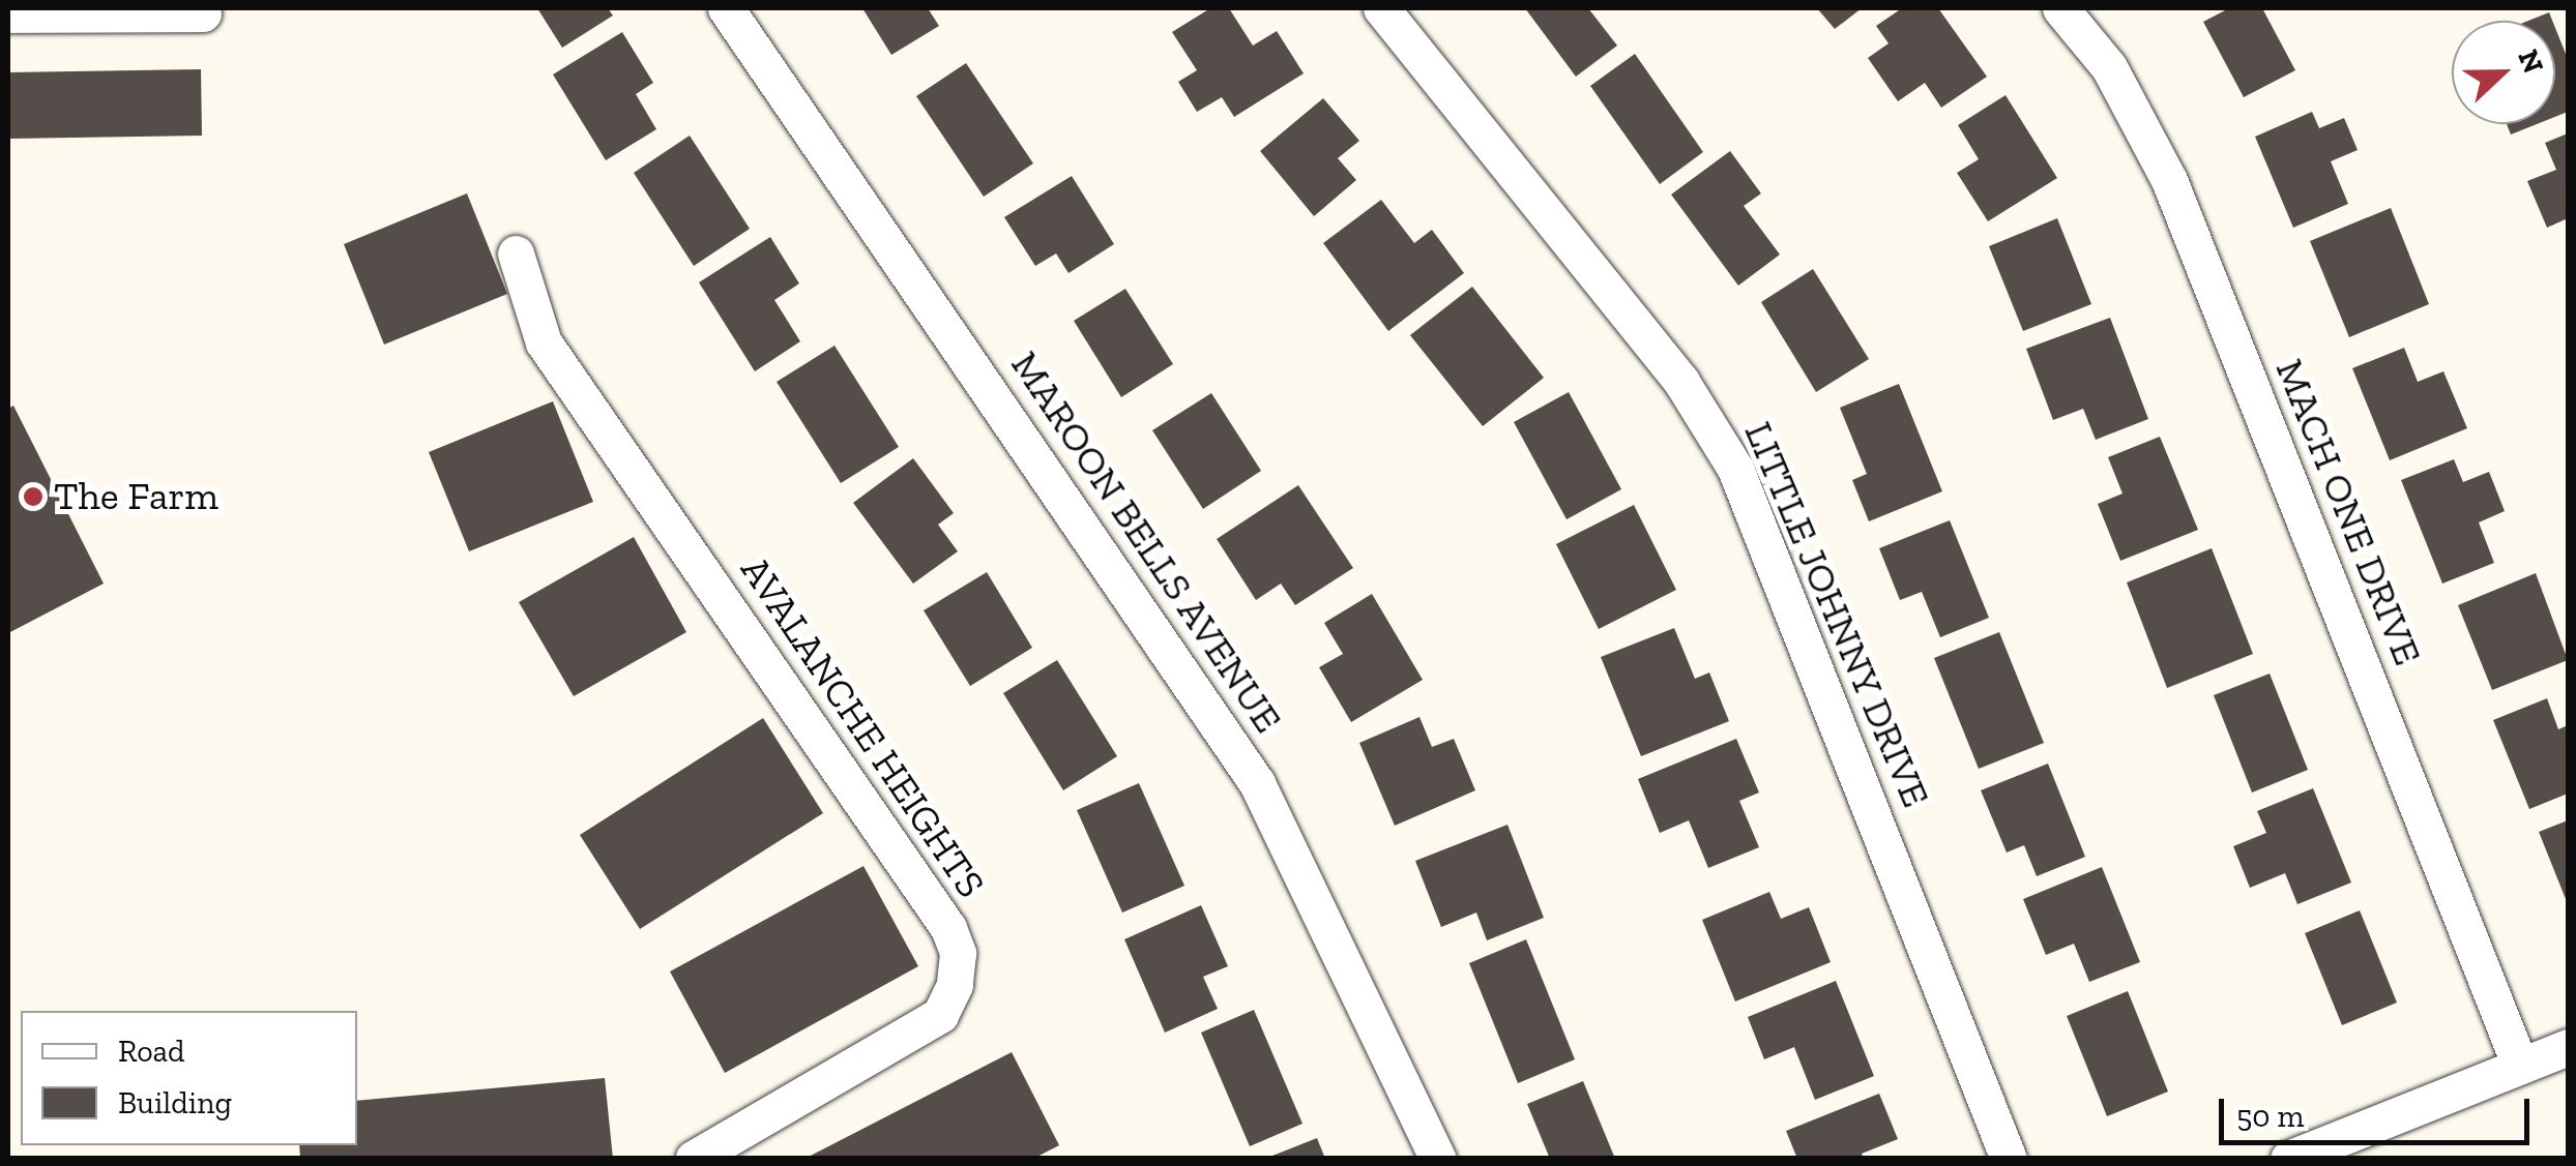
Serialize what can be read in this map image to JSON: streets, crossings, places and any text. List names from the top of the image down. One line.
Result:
{"streets":{"street":["MACH ONE DRIVE","MAROON BELLS AVENUE","LITTLE JOHNNY DRIVE","AVALANCHE HEIGHTS"]},"places":["The Farm"],"legend":["Road","Building"],"scale_bar":"50 m","north":"right"}
